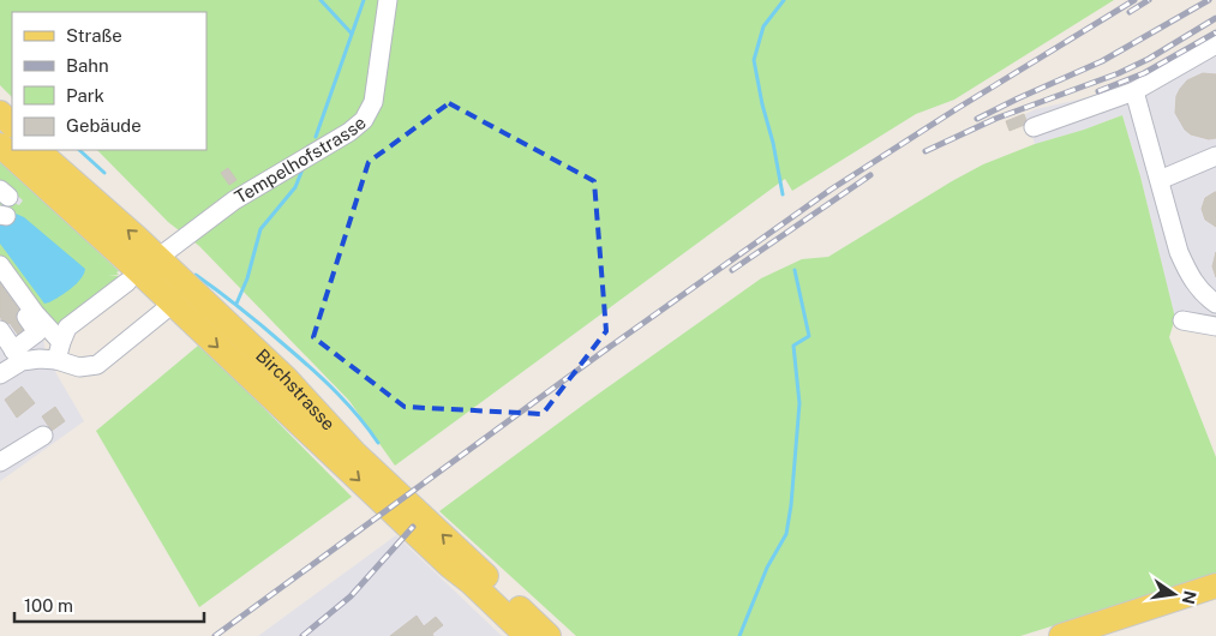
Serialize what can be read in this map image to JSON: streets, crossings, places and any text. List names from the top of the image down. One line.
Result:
{"streets":{"main road":["Birchstrasse"],"street":["Tempelhofstrasse"]},"legend":["Straße","Bahn","Park","Gebäude"],"scale_bar":"100 m","north":"right"}
